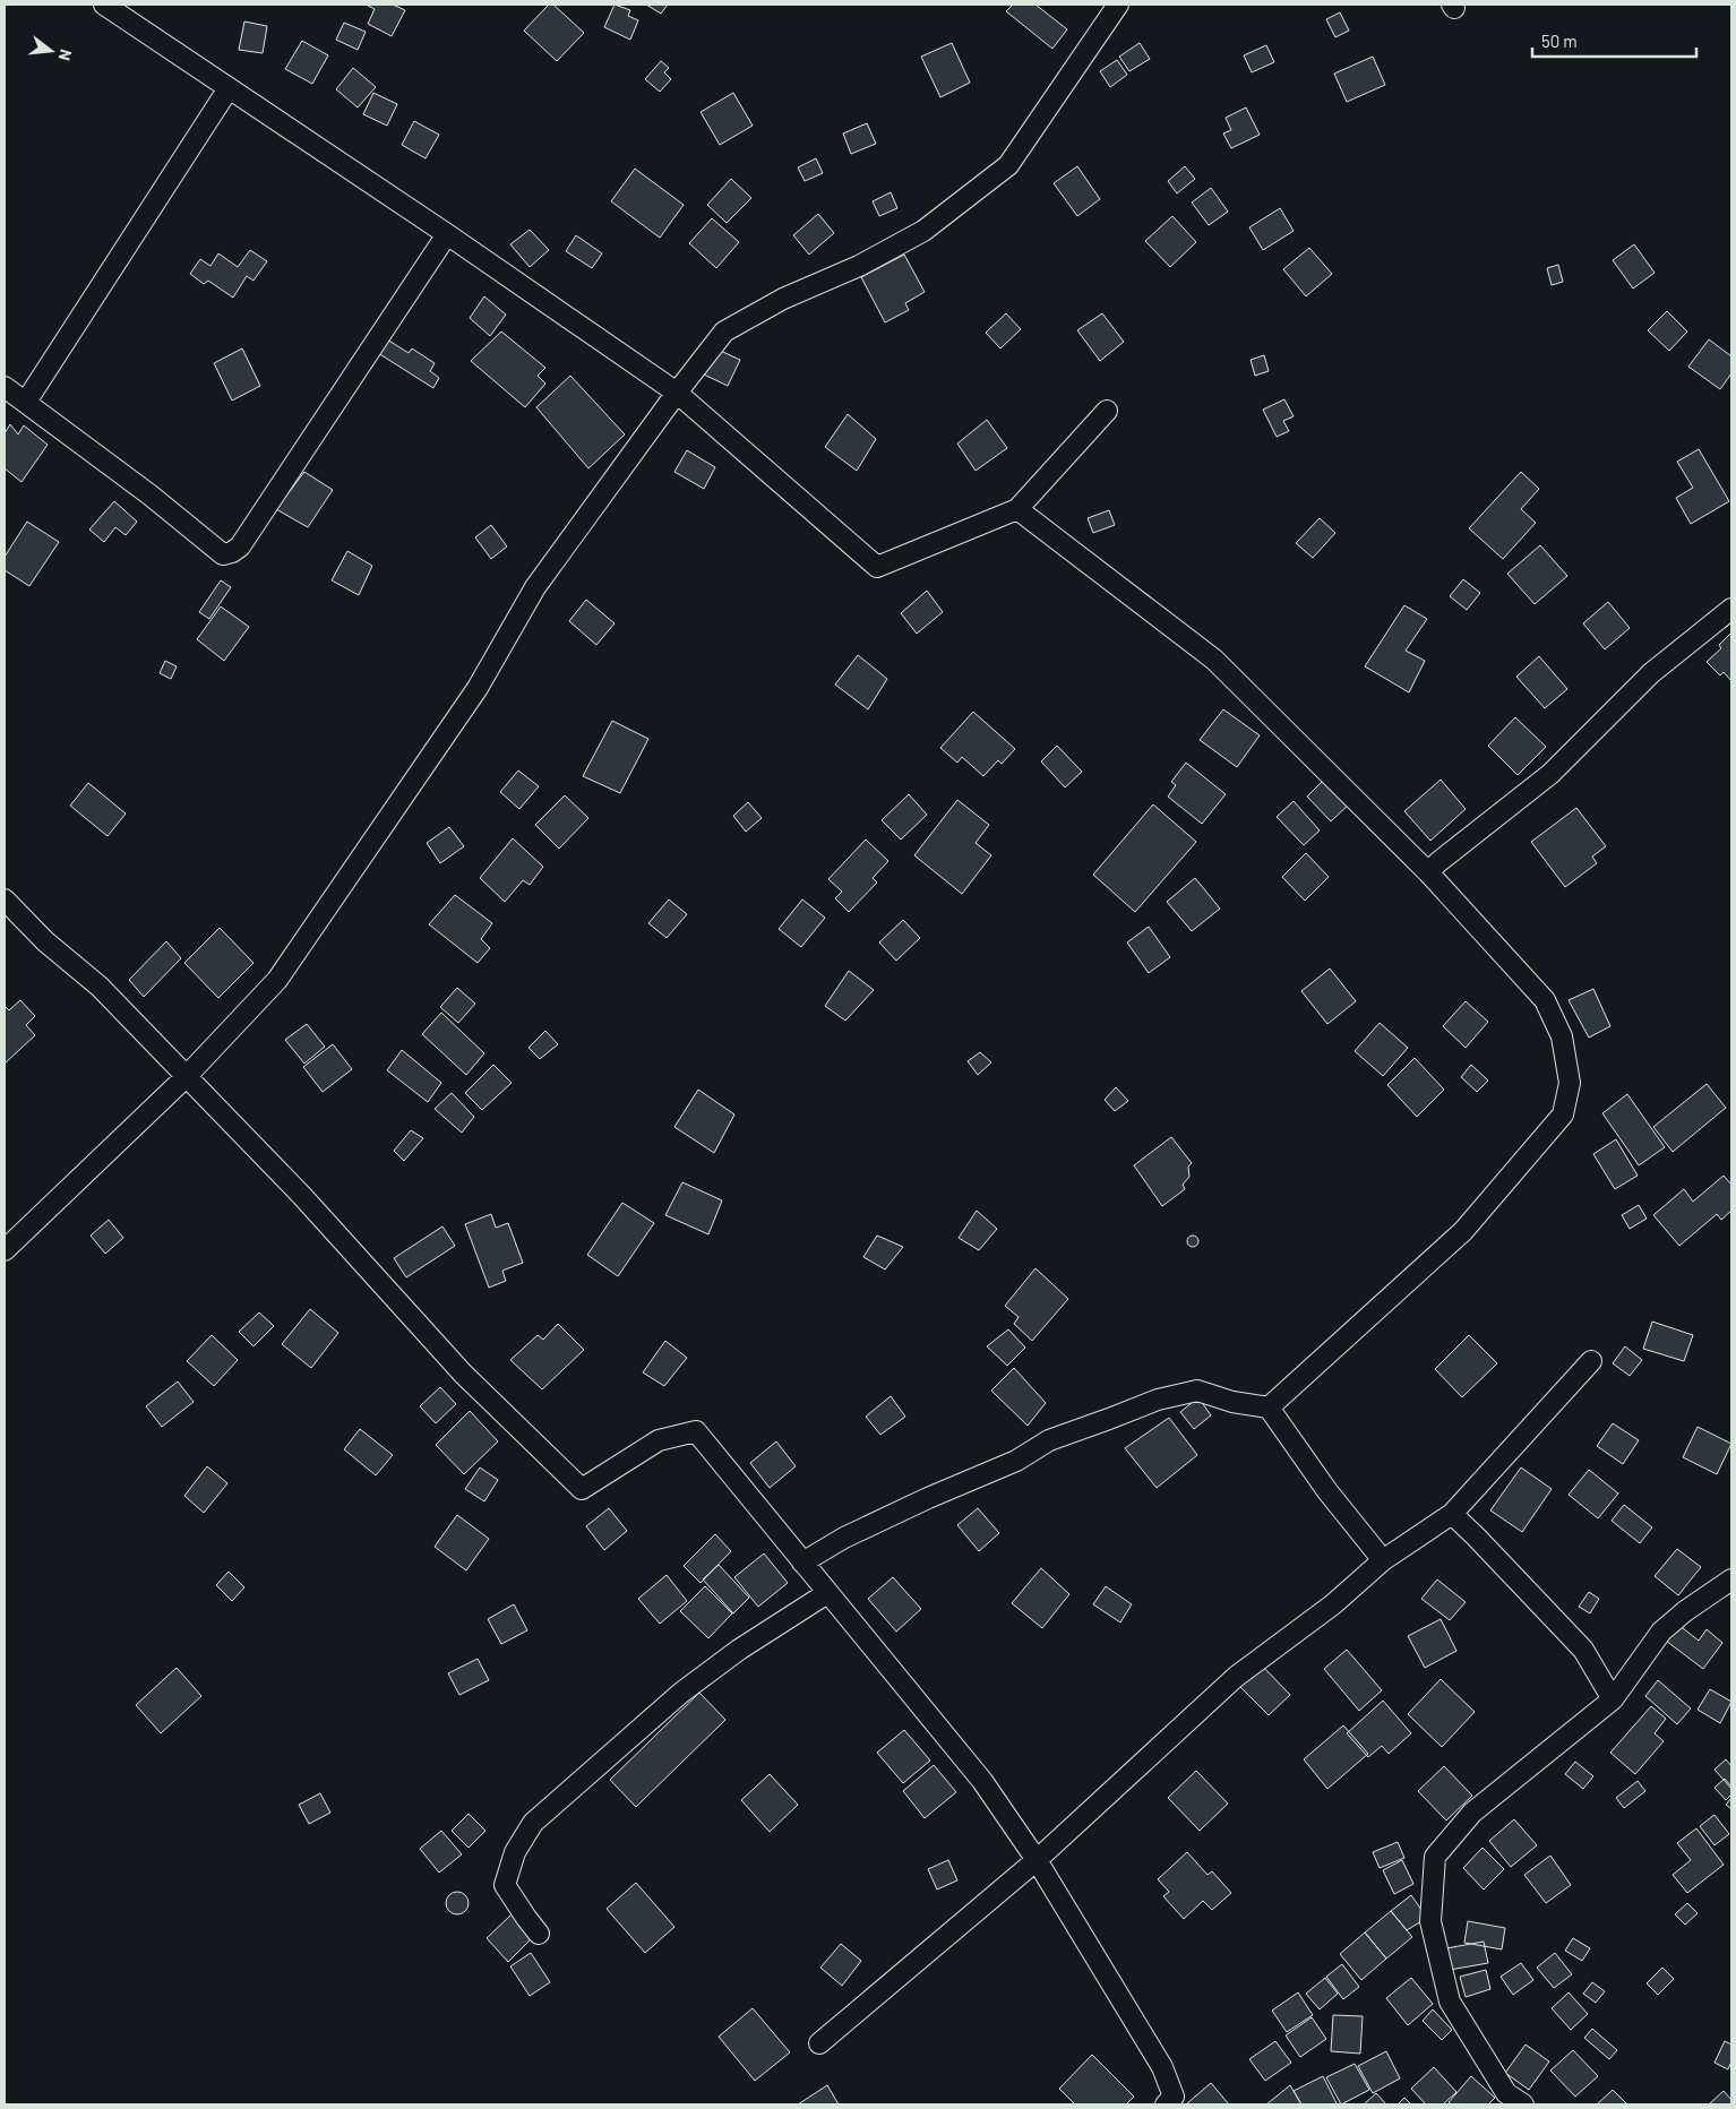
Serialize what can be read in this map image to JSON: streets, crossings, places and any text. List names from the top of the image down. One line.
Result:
{"scale_bar":"50 m","north":"right"}
